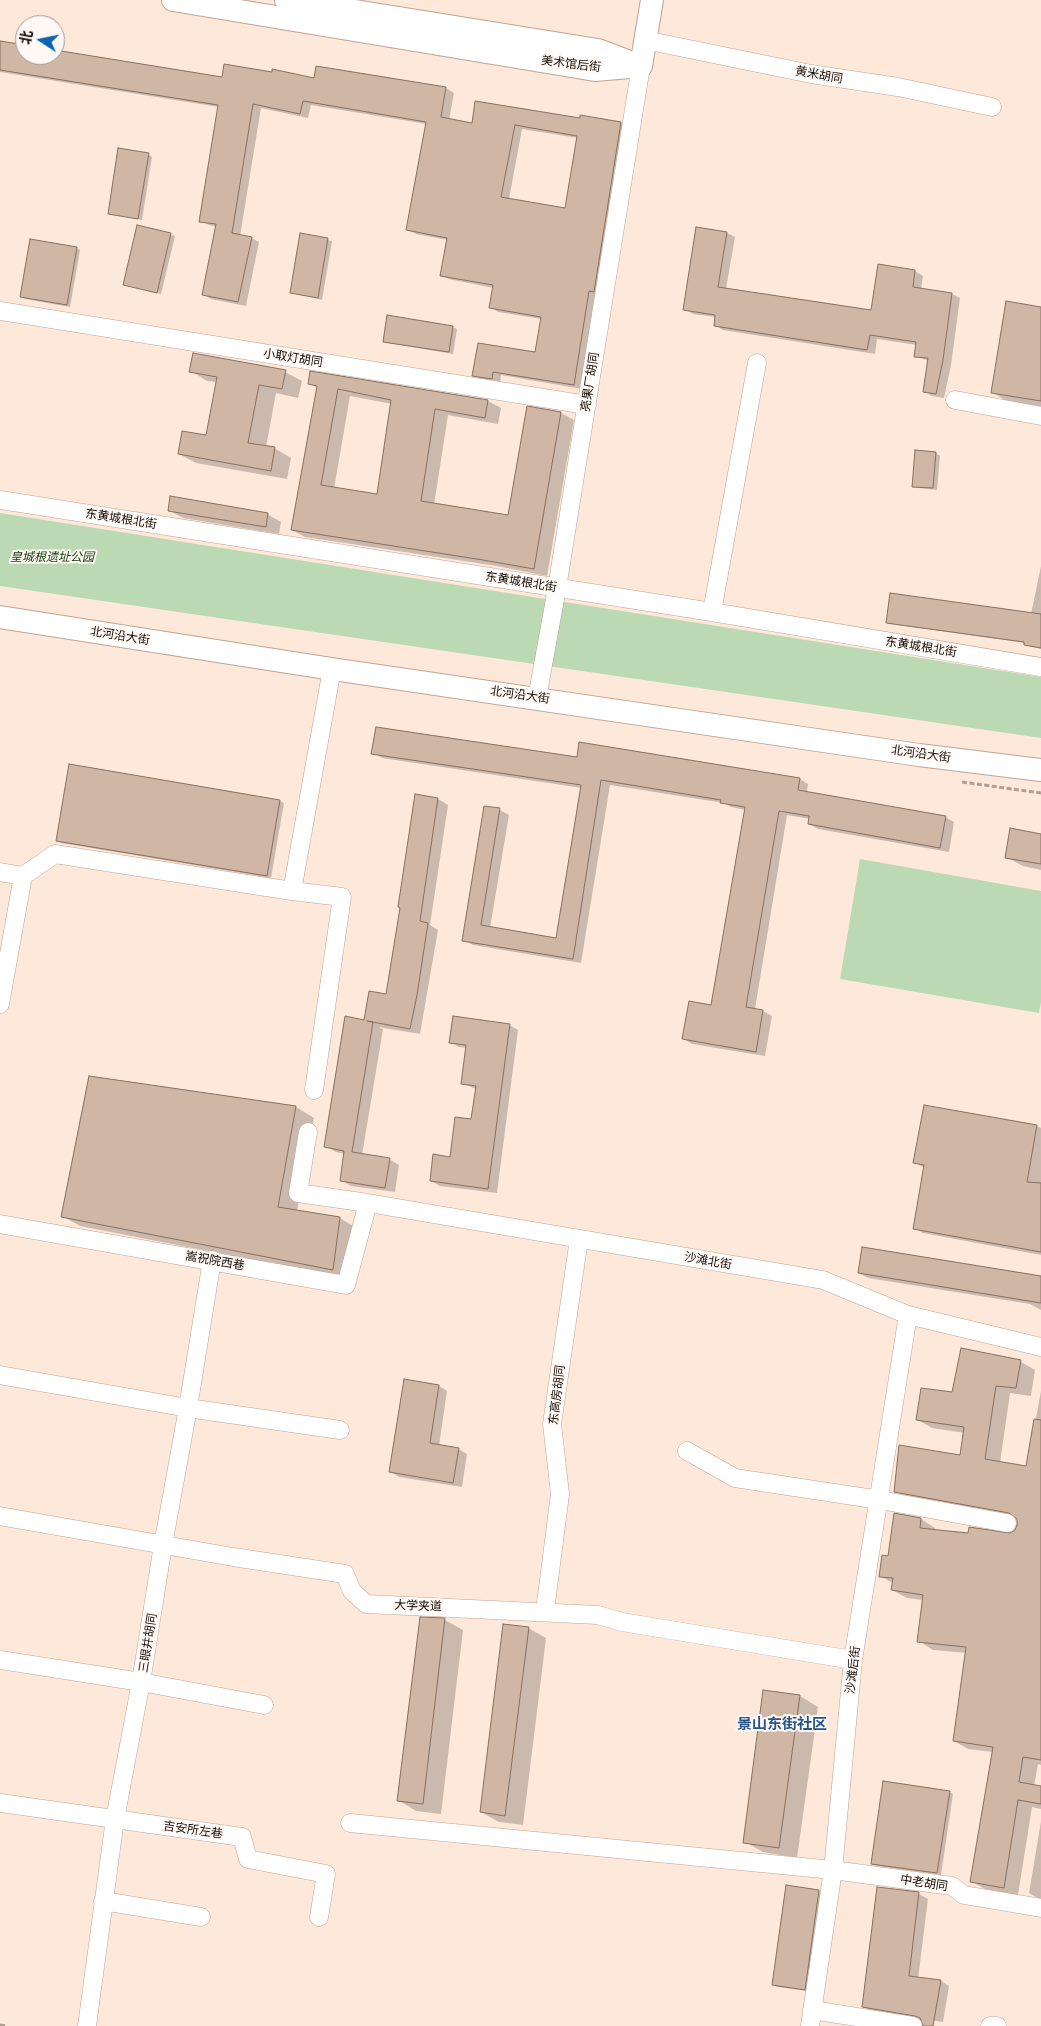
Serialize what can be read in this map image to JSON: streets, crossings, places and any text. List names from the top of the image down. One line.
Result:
{"streets":{"main road":["美术馆后街","北河沿大街"],"street":["黄米胡同","小取灯胡同","亮果厂胡同","东黄城根北街","嵩祝院西巷","沙滩北街","东高房胡同","大学夹道","三眼井胡同","沙滩后街","吉安所左巷","中老胡同"]},"crossings":[["美术馆后街","亮果厂胡同"],["小取灯胡同","亮果厂胡同"],["亮果厂胡同","东黄城根北街"],["亮果厂胡同","北河沿大街"],["嵩祝院西巷","沙滩北街"],["嵩祝院西巷","三眼井胡同"],["沙滩北街","东高房胡同"],["沙滩北街","沙滩后街"],["东高房胡同","大学夹道"],["大学夹道","三眼井胡同"],["大学夹道","沙滩后街"],["三眼井胡同","吉安所左巷"],["沙滩后街","中老胡同"]],"districts":["景山东街社区"],"parks":["皇城根遗址公园"],"north":"left"}
